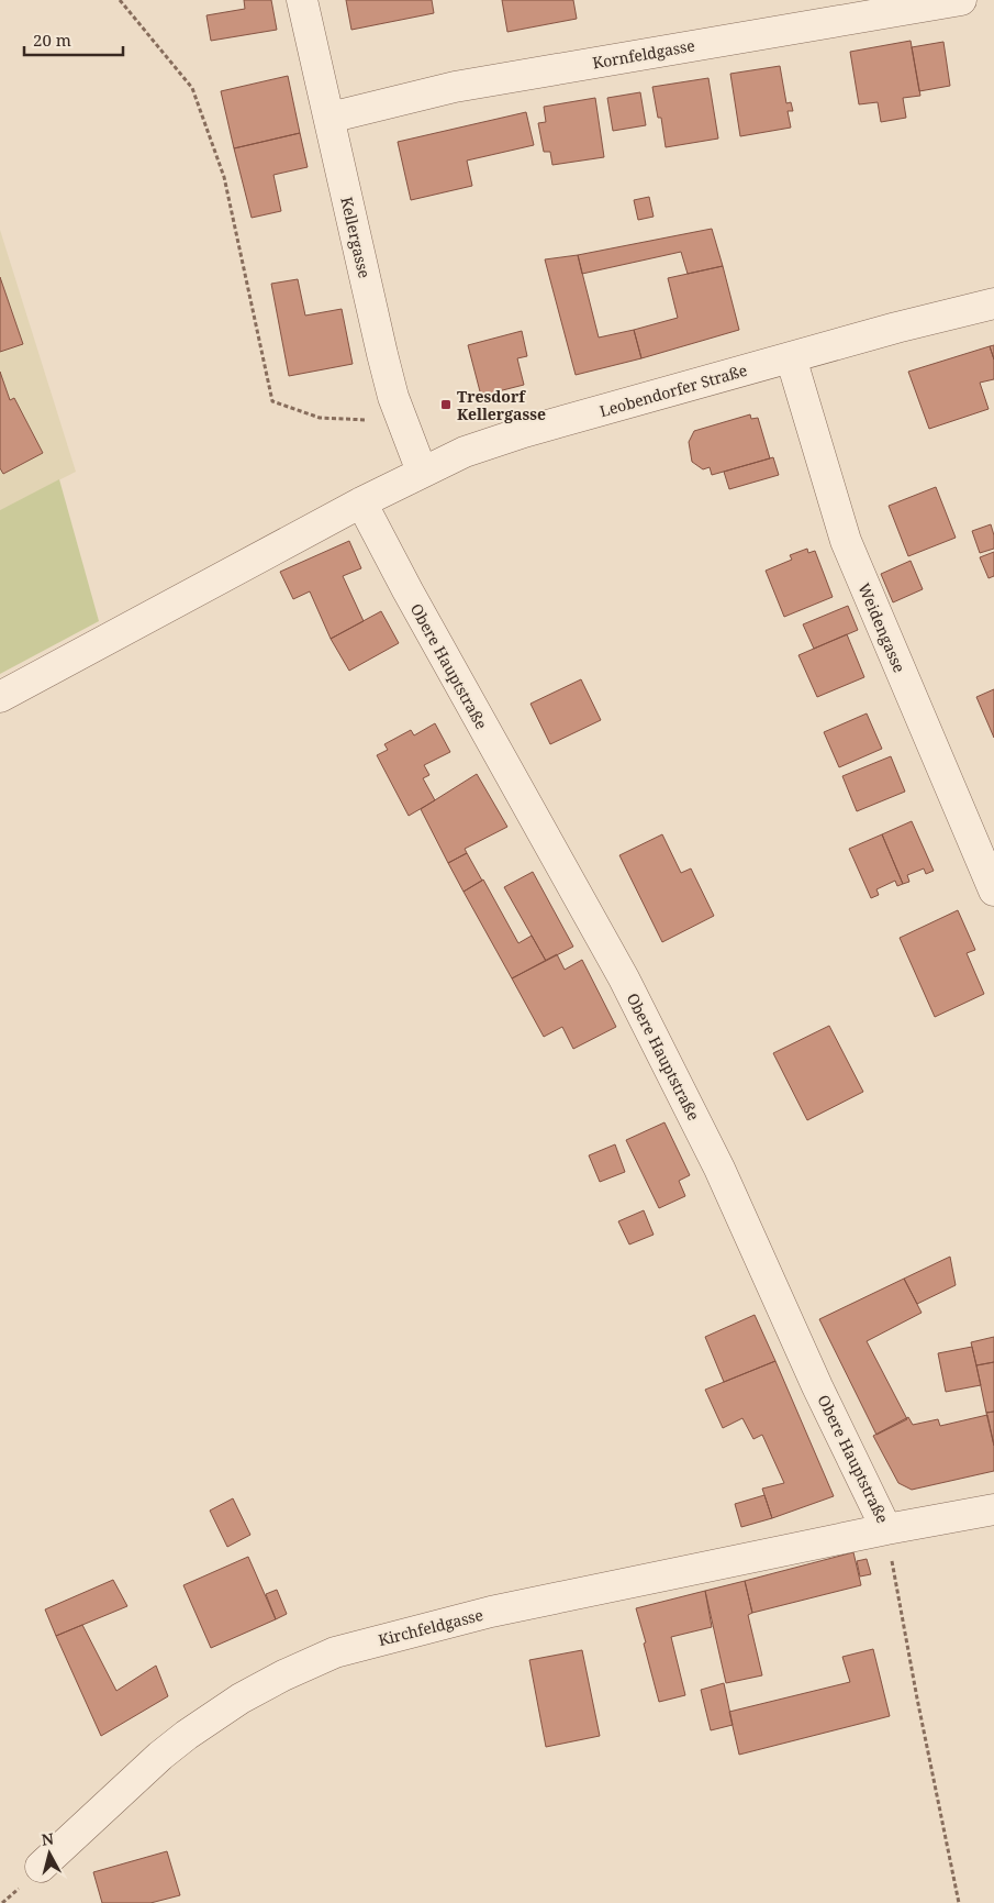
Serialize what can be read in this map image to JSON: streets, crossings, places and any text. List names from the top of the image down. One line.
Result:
{"streets":{"street":["Kornfeldgasse","Kellergasse","Leobendorfer Straße","Weidengasse","Obere Hauptstraße","Kirchfeldgasse"]},"crossings":[["Kornfeldgasse","Kellergasse"],["Kellergasse","Leobendorfer Straße"],["Leobendorfer Straße","Weidengasse"],["Leobendorfer Straße","Obere Hauptstraße"],["Obere Hauptstraße","Kirchfeldgasse"]],"places":{"transit":["Tresdorf Kellergasse"]},"scale_bar":"20 m","north":"top"}
